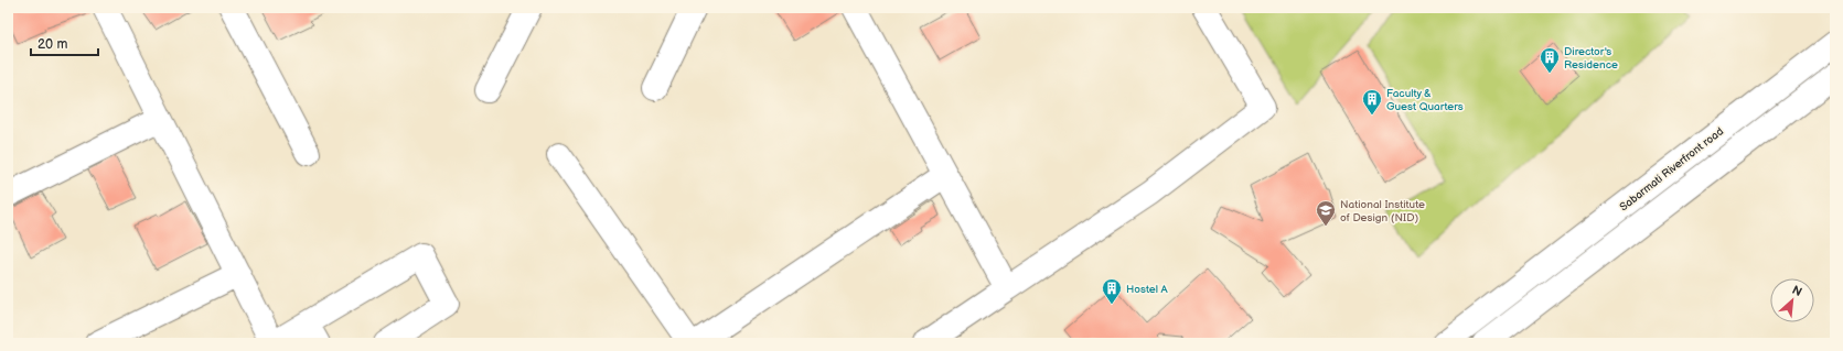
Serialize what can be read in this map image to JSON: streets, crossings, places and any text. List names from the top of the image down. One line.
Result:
{"streets":{"street":["Sabarmati Riverfront road"]},"places":{"building":["Director's Residence","Faculty & Guest Quarters","Hostel A"],"school or university":["National Institute of Design (NID)"]},"scale_bar":"20 m","north":"top right"}
